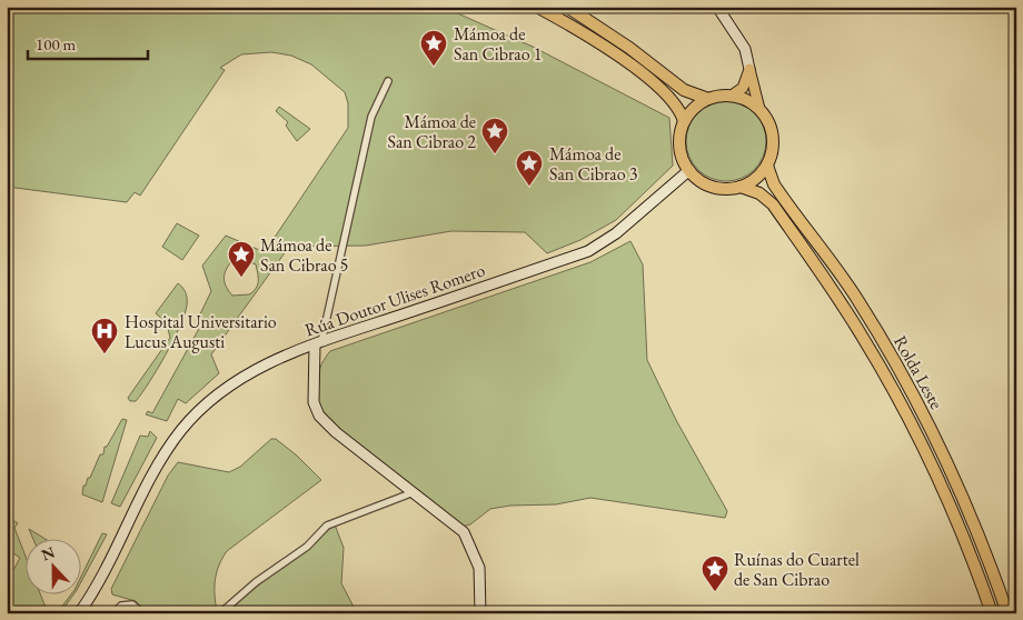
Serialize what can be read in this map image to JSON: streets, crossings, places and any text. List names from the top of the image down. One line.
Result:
{"streets":{"highway":["Rolda Leste"],"street":["Rúa Doutor Ulises Romero"]},"crossings":[["Rúa Doutor Ulises Romero","Rolda Leste"]],"places":{"place":["Mámoa de San Cibrao 1","Mámoa de San Cibrao 2","Mámoa de San Cibrao 3","Mámoa de San Cibrao 5","Ruínas do Cuartel de San Cibrao"],"hospital":["Hospital Universitario Lucus Augusti"]},"scale_bar":"100 m","north":"top"}
